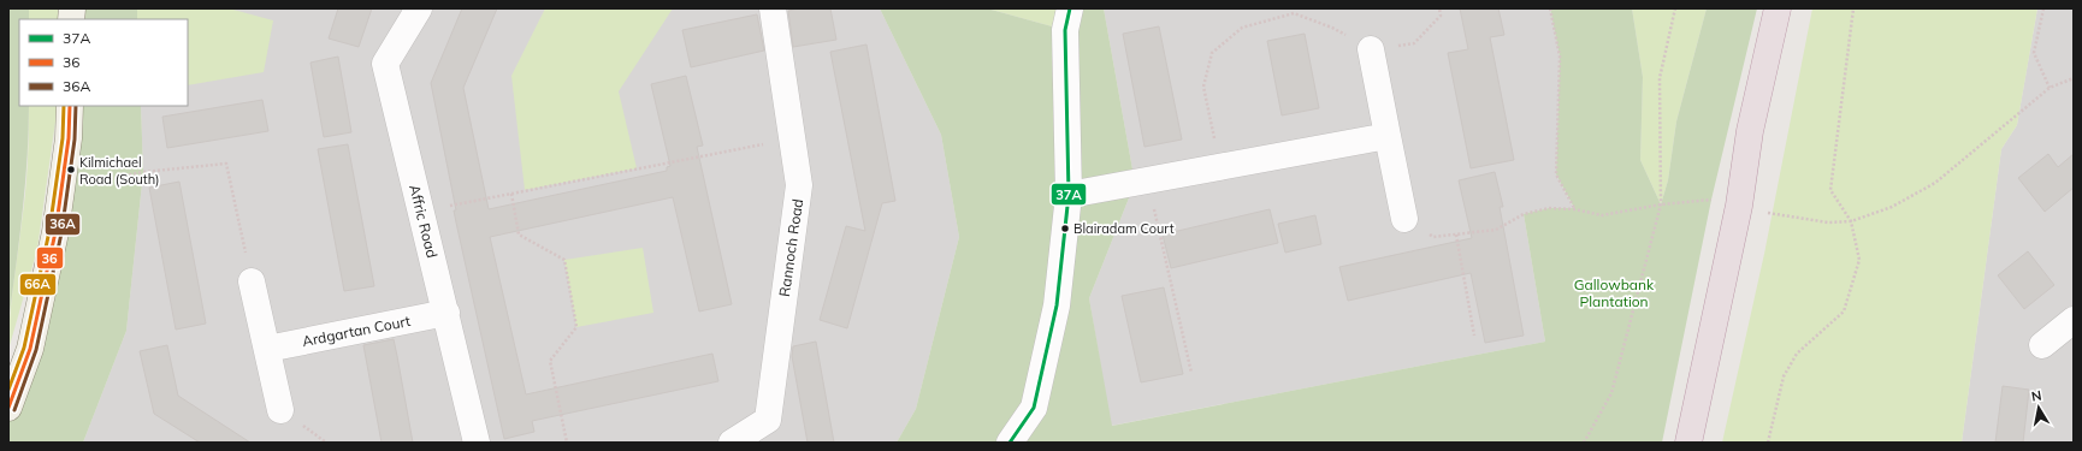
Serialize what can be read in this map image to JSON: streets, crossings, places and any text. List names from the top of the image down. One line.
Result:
{"streets":{"street":["Affric Road","Rannoch Road","Ardgartan Court"]},"crossings":[["Affric Road","Ardgartan Court"]],"parks":["Gallowbank Plantation"],"places":["Kilmichael Road (South)","Blairadam Court"],"lines":["transit line 37A","transit line 36","transit line 36A","transit line 66A"],"legend":["37A","36","36A"],"north":"top"}
